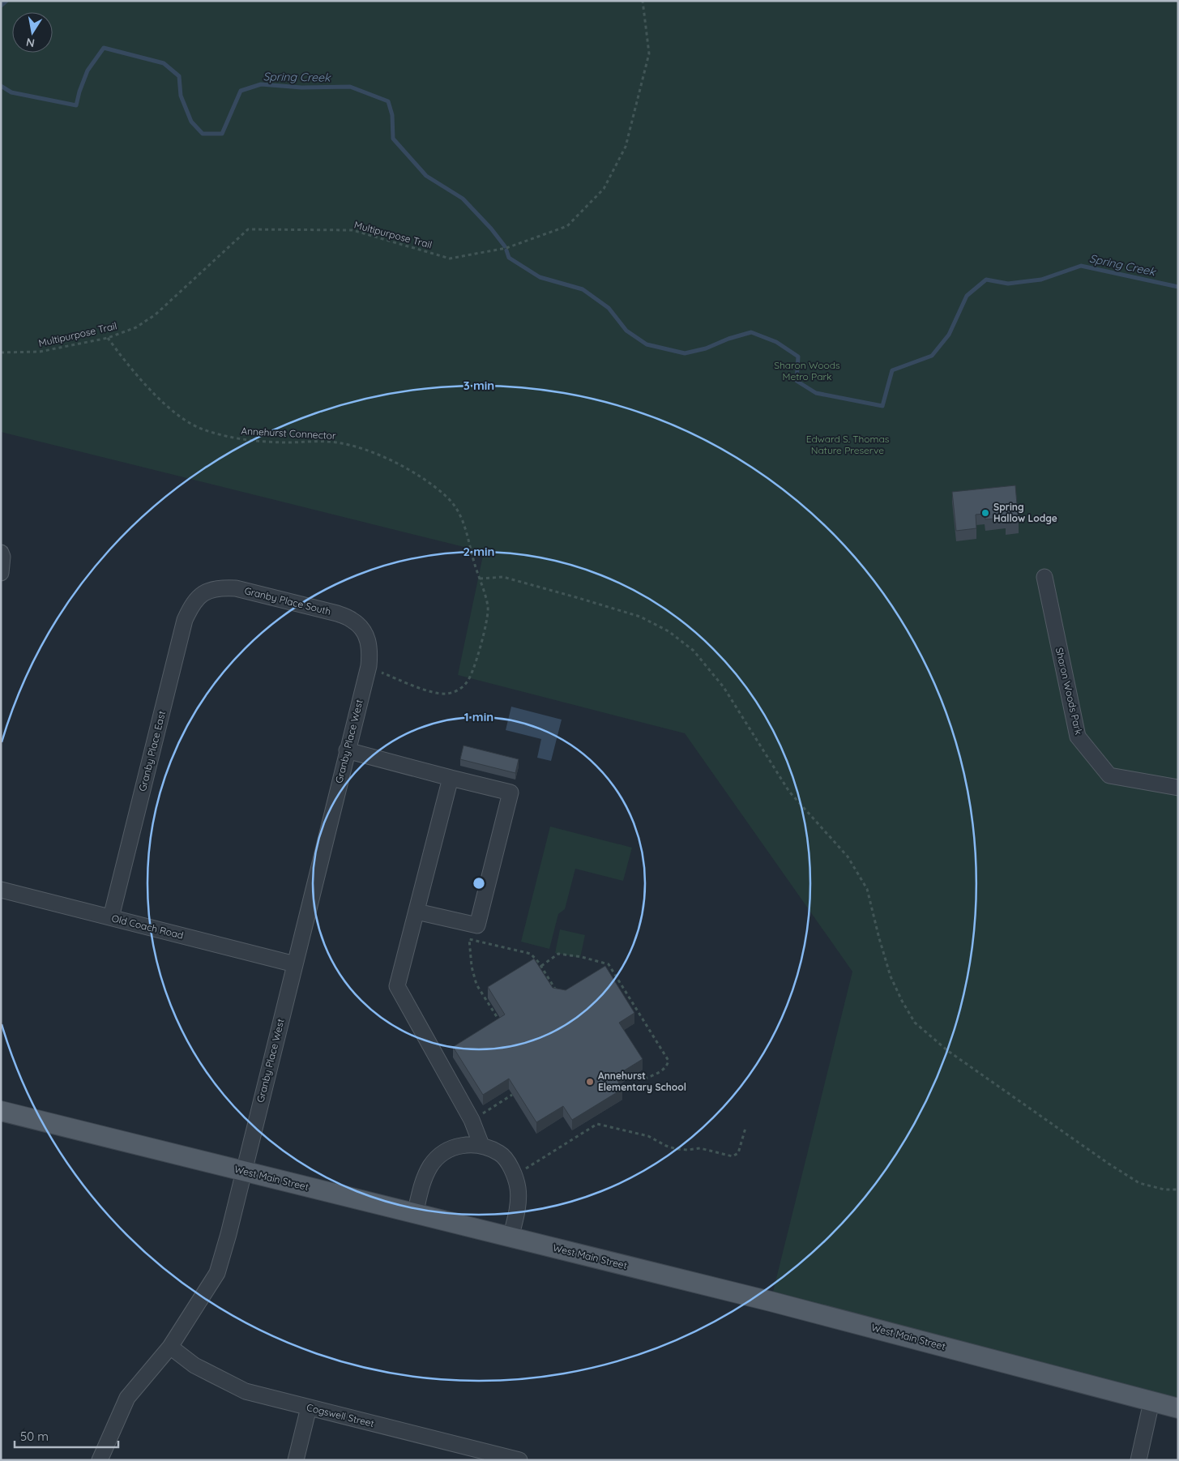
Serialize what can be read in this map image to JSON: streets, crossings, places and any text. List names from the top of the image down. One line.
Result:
{"streets":{"main road":["West Main Street"],"street":["Granby Place South","Sharon Woods Park","Granby Place West","Granby Place East","Old Coach Road","Cogswell Street"],"path":["Multipurpose Trail","Annehurst Connector"]},"crossings":[["Multipurpose Trail","Annehurst Connector"],["Granby Place South","Granby Place West"],["Granby Place South","Granby Place East"],["Granby Place West","Old Coach Road"],["Granby Place West","West Main Street"],["Granby Place West","Cogswell Street"],["Granby Place East","Old Coach Road"]],"water":["Spring Creek"],"parks":["Sharon Woods Metro Park","Edward S. Thomas Nature Preserve"],"places":["Spring Hallow Lodge","Annehurst Elementary School"],"scale_bar":"50 m","north":"bottom","rings":["3 min","2 min","1 min"]}
